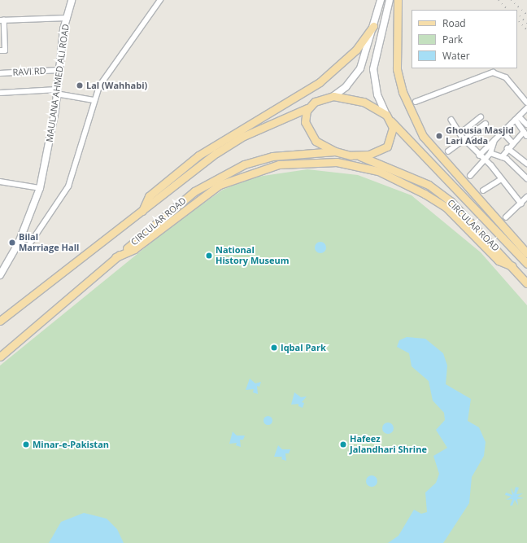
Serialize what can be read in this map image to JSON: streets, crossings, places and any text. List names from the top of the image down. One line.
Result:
{"streets":{"main road":["CIRCULAR ROAD"],"street":["RAVI RD","MAULANA AHMED ALI ROAD"]},"crossings":[["RAVI RD","MAULANA AHMED ALI ROAD"]],"places":["Lal (Wahhabi)","Ghousia Masjid Lari Adda","Bilal Marriage Hall","National History Museum","Iqbal Park","Minar-e-Pakistan","Hafeez Jalandhari Shrine"],"legend":["Road","Park","Water"]}
